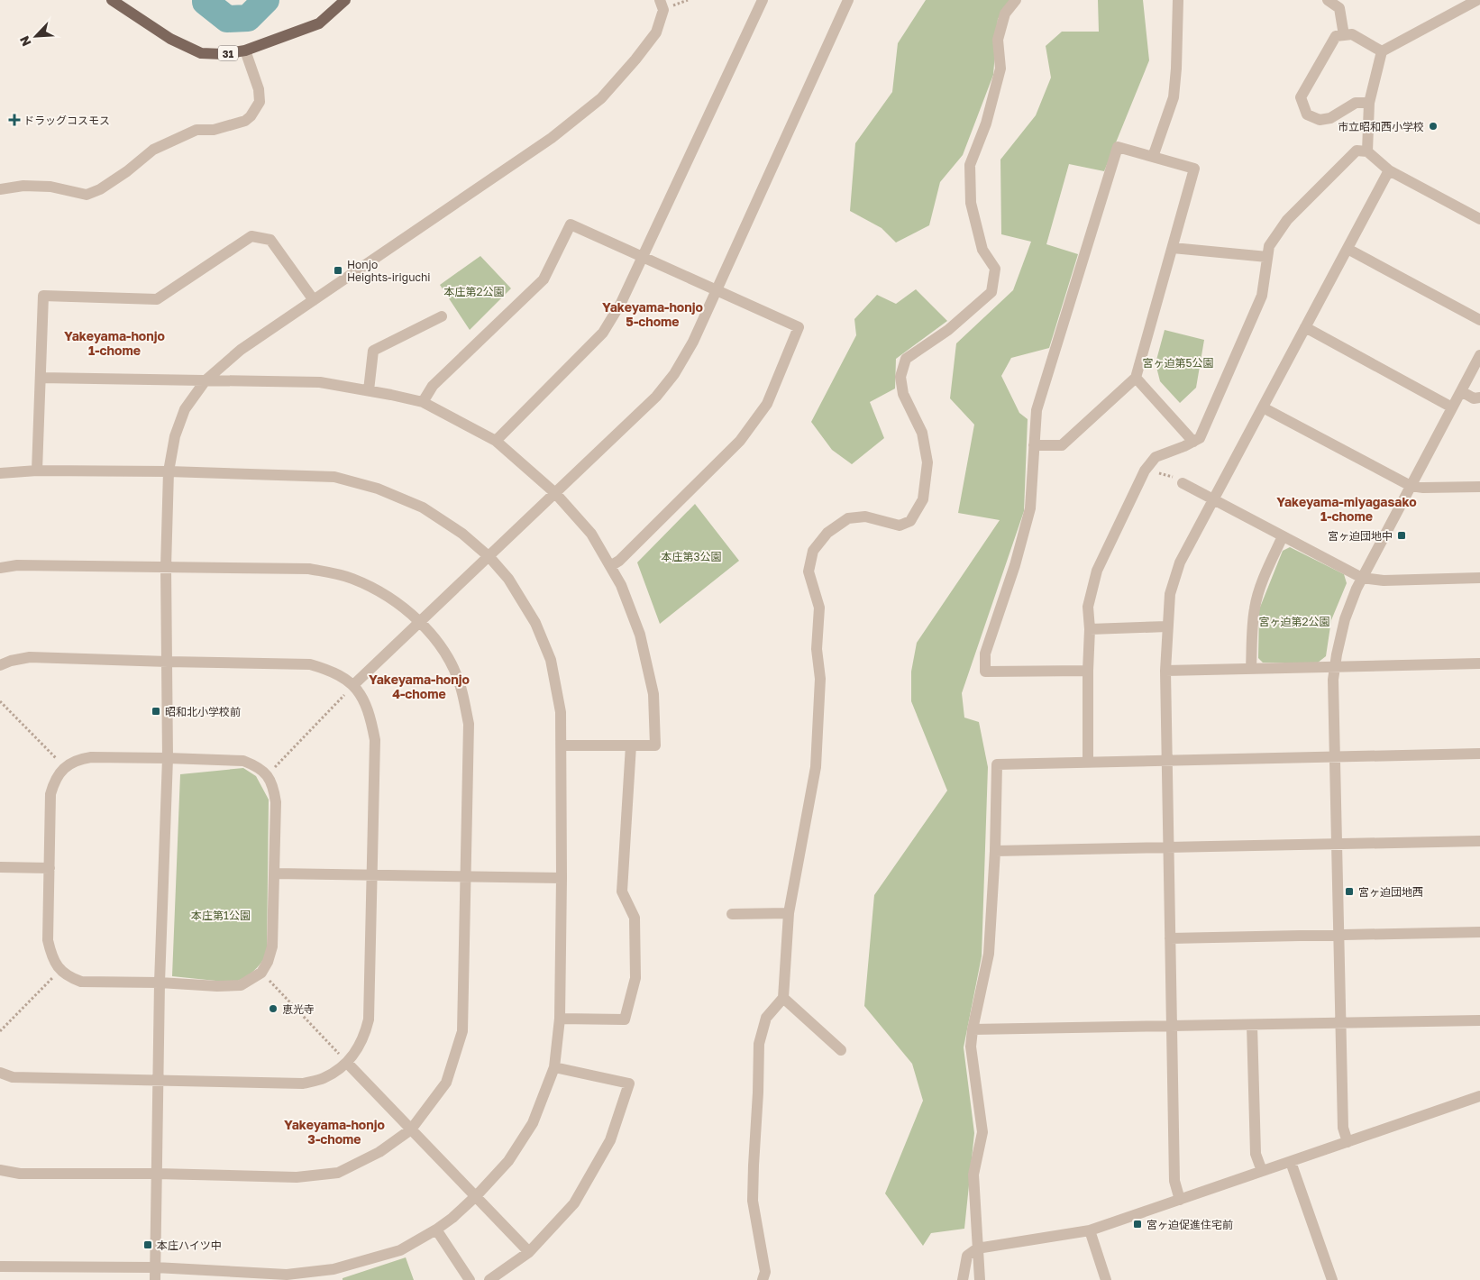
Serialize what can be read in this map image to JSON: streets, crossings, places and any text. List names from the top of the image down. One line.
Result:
{"streets":{"main road":["31"]},"districts":["Yakeyama-honjo 5-chome","Yakeyama-honjo 1-chome","Yakeyama-miyagasako 1-chome","Yakeyama-honjo 4-chome","Yakeyama-honjo 3-chome"],"parks":["本庄第2公園","宮ヶ迫第5公園","本庄第3公園","宮ヶ迫第2公園","本庄第1公園"],"places":{"health":["ドラッグコスモス"],"other":["市立昭和西小学校","恵光寺"],"transit":["Honjo Heights-iriguchi","宮ヶ迫団地中","昭和北小学校前","宮ヶ迫団地西","宮ヶ迫促進住宅前","本庄ハイツ中"]},"north":"bottom left"}
